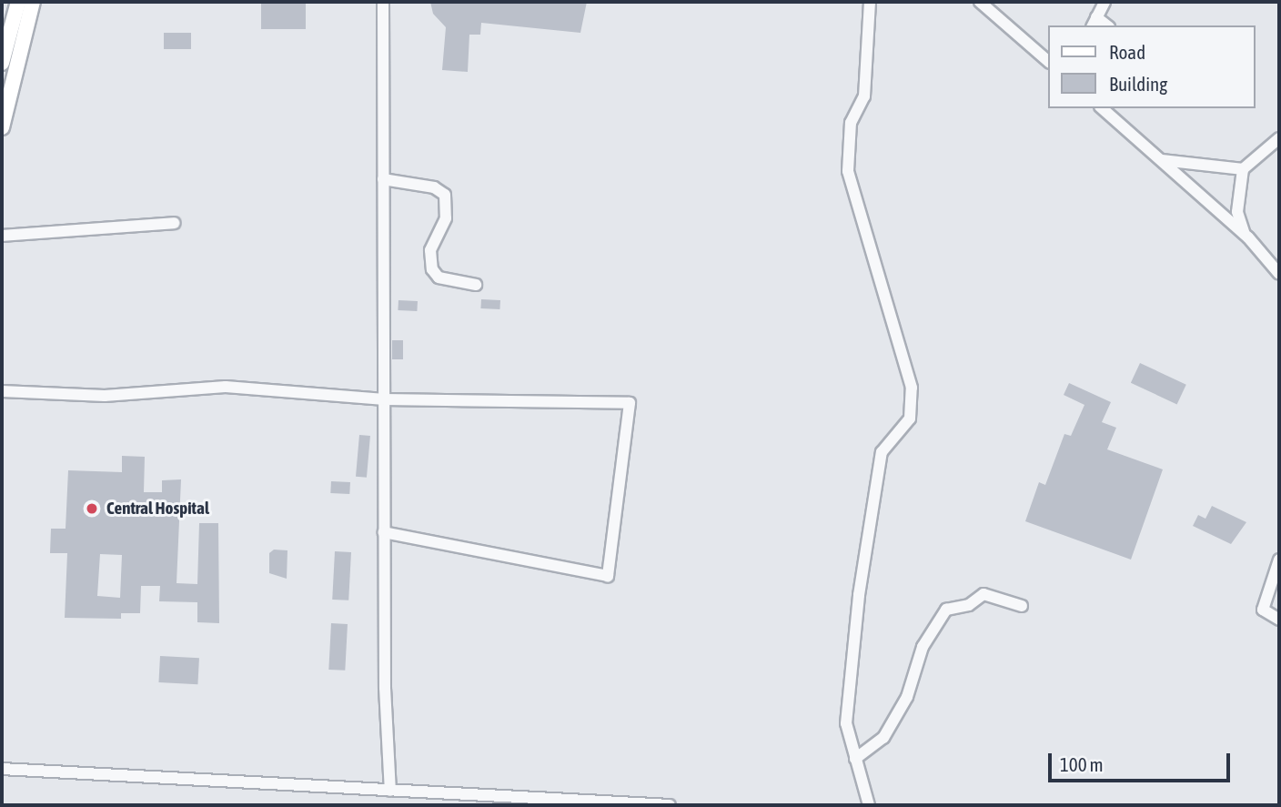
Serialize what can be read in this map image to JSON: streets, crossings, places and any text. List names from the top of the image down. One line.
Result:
{"places":["Central Hospital"],"legend":["Road","Building"],"scale_bar":"100 m"}
